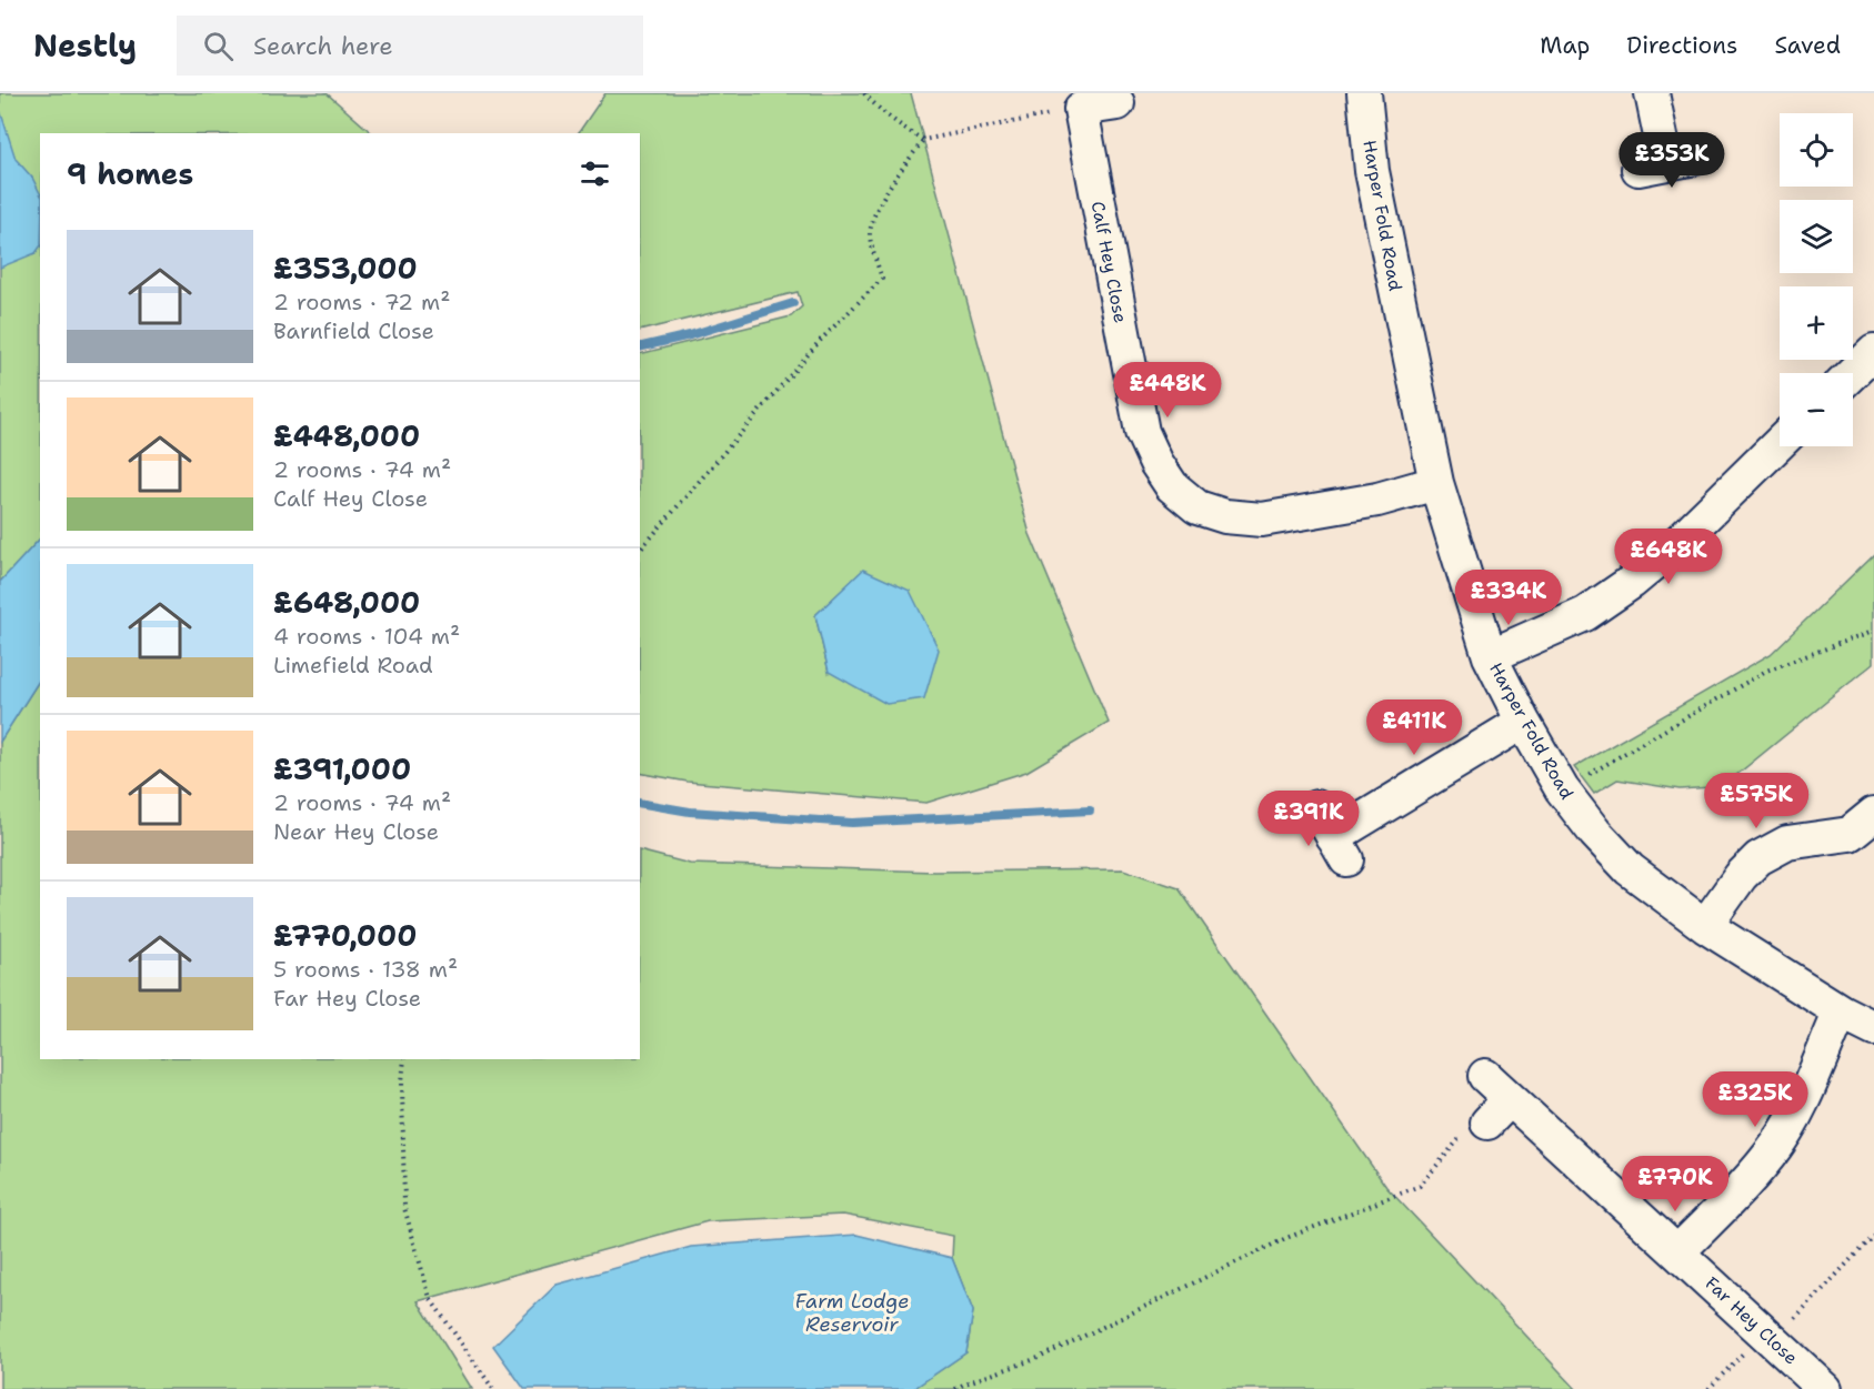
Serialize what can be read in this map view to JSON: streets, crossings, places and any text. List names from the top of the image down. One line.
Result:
{"streets":{"street":["Harper Fold Road","Calf Hey Close","Far Hey Close"]},"crossings":[["Harper Fold Road","Calf Hey Close"]],"water":["Farm Lodge Reservoir"],"page":{"header":"Nestly","search":"Search here","nav":["Map","Directions","Saved"],"map_buttons":["+","−"],"price":["£353K","£448K","£648K","£334K","£411K","£575K","£391K","£325K","£770K"],"heading":"9 homes","list":[{"name":"£353,000","note":"2 rooms · 72 m² · Barnfield Close"},{"name":"£448,000","note":"2 rooms · 74 m² · Calf Hey Close"},{"name":"£648,000","note":"4 rooms · 104 m² · Limefield Road"},{"name":"£391,000","note":"2 rooms · 74 m² · Near Hey Close"},{"name":"£770,000","note":"5 rooms · 138 m² · Far Hey Close"}]}}
